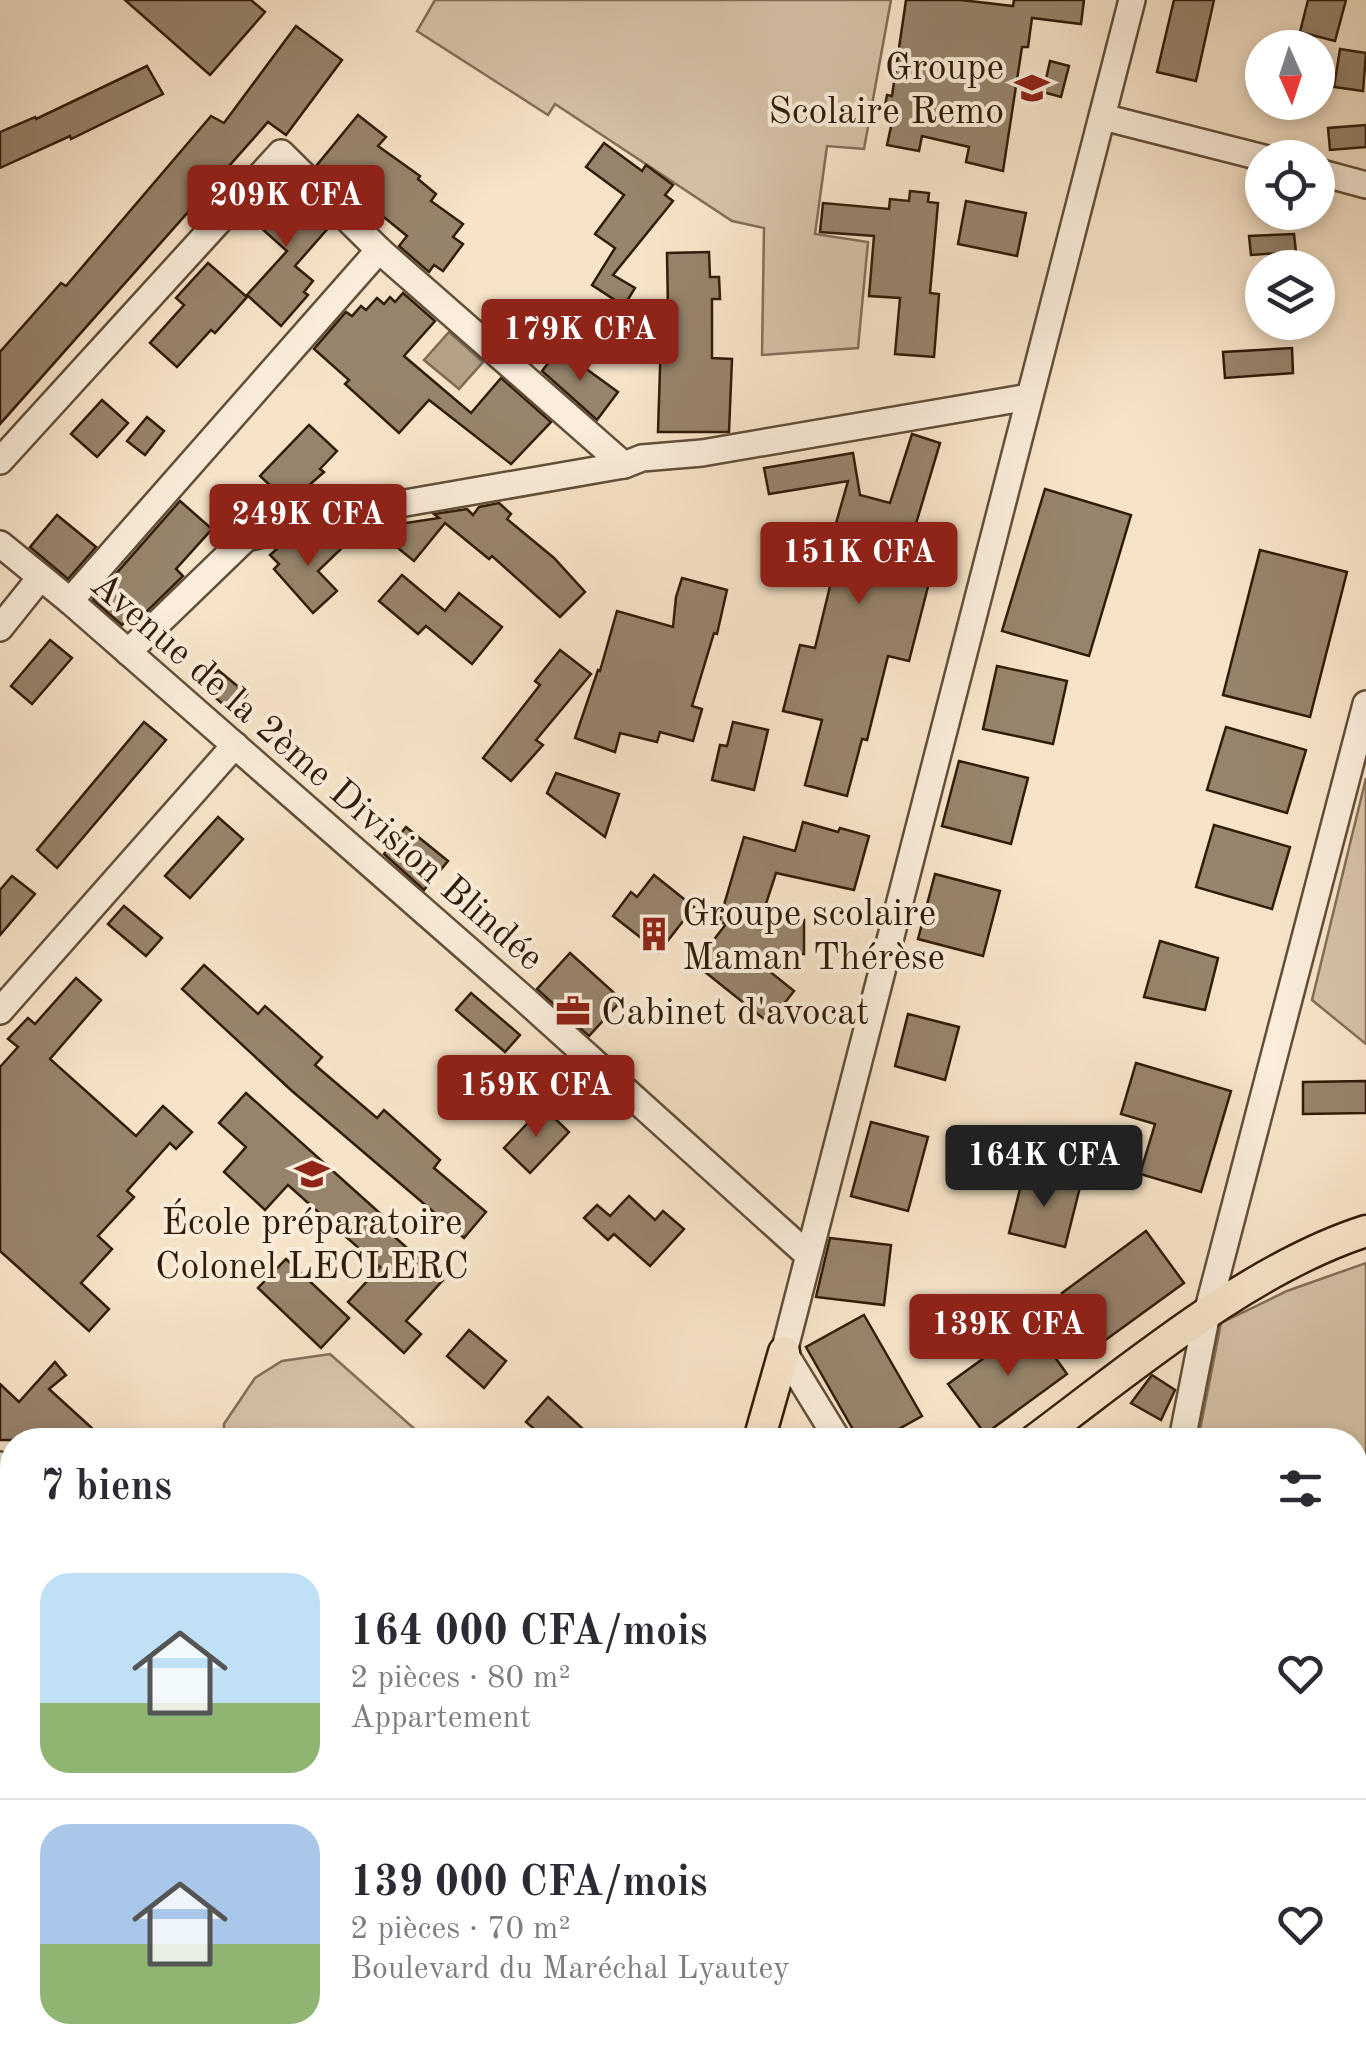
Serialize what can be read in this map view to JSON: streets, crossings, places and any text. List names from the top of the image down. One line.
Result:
{"streets":{"street":["Avenue de la 2ème Division Blindée"]},"places":{"school or university":["Groupe Scolaire Remo","École préparatoire Colonel LECLERC"],"building":["Groupe scolaire Maman Thérèse"],"office":["Cabinet d'avocat"]},"north":"bottom","page":{"price":["209K CFA","179K CFA","249K CFA","151K CFA","159K CFA","164K CFA","139K CFA"],"heading":"7 biens","list":[{"name":"164 000 CFA/mois","note":"2 pièces · 80 m² · Appartement"},{"name":"139 000 CFA/mois","note":"2 pièces · 70 m² · Boulevard du Maréchal Lyautey"}]}}
